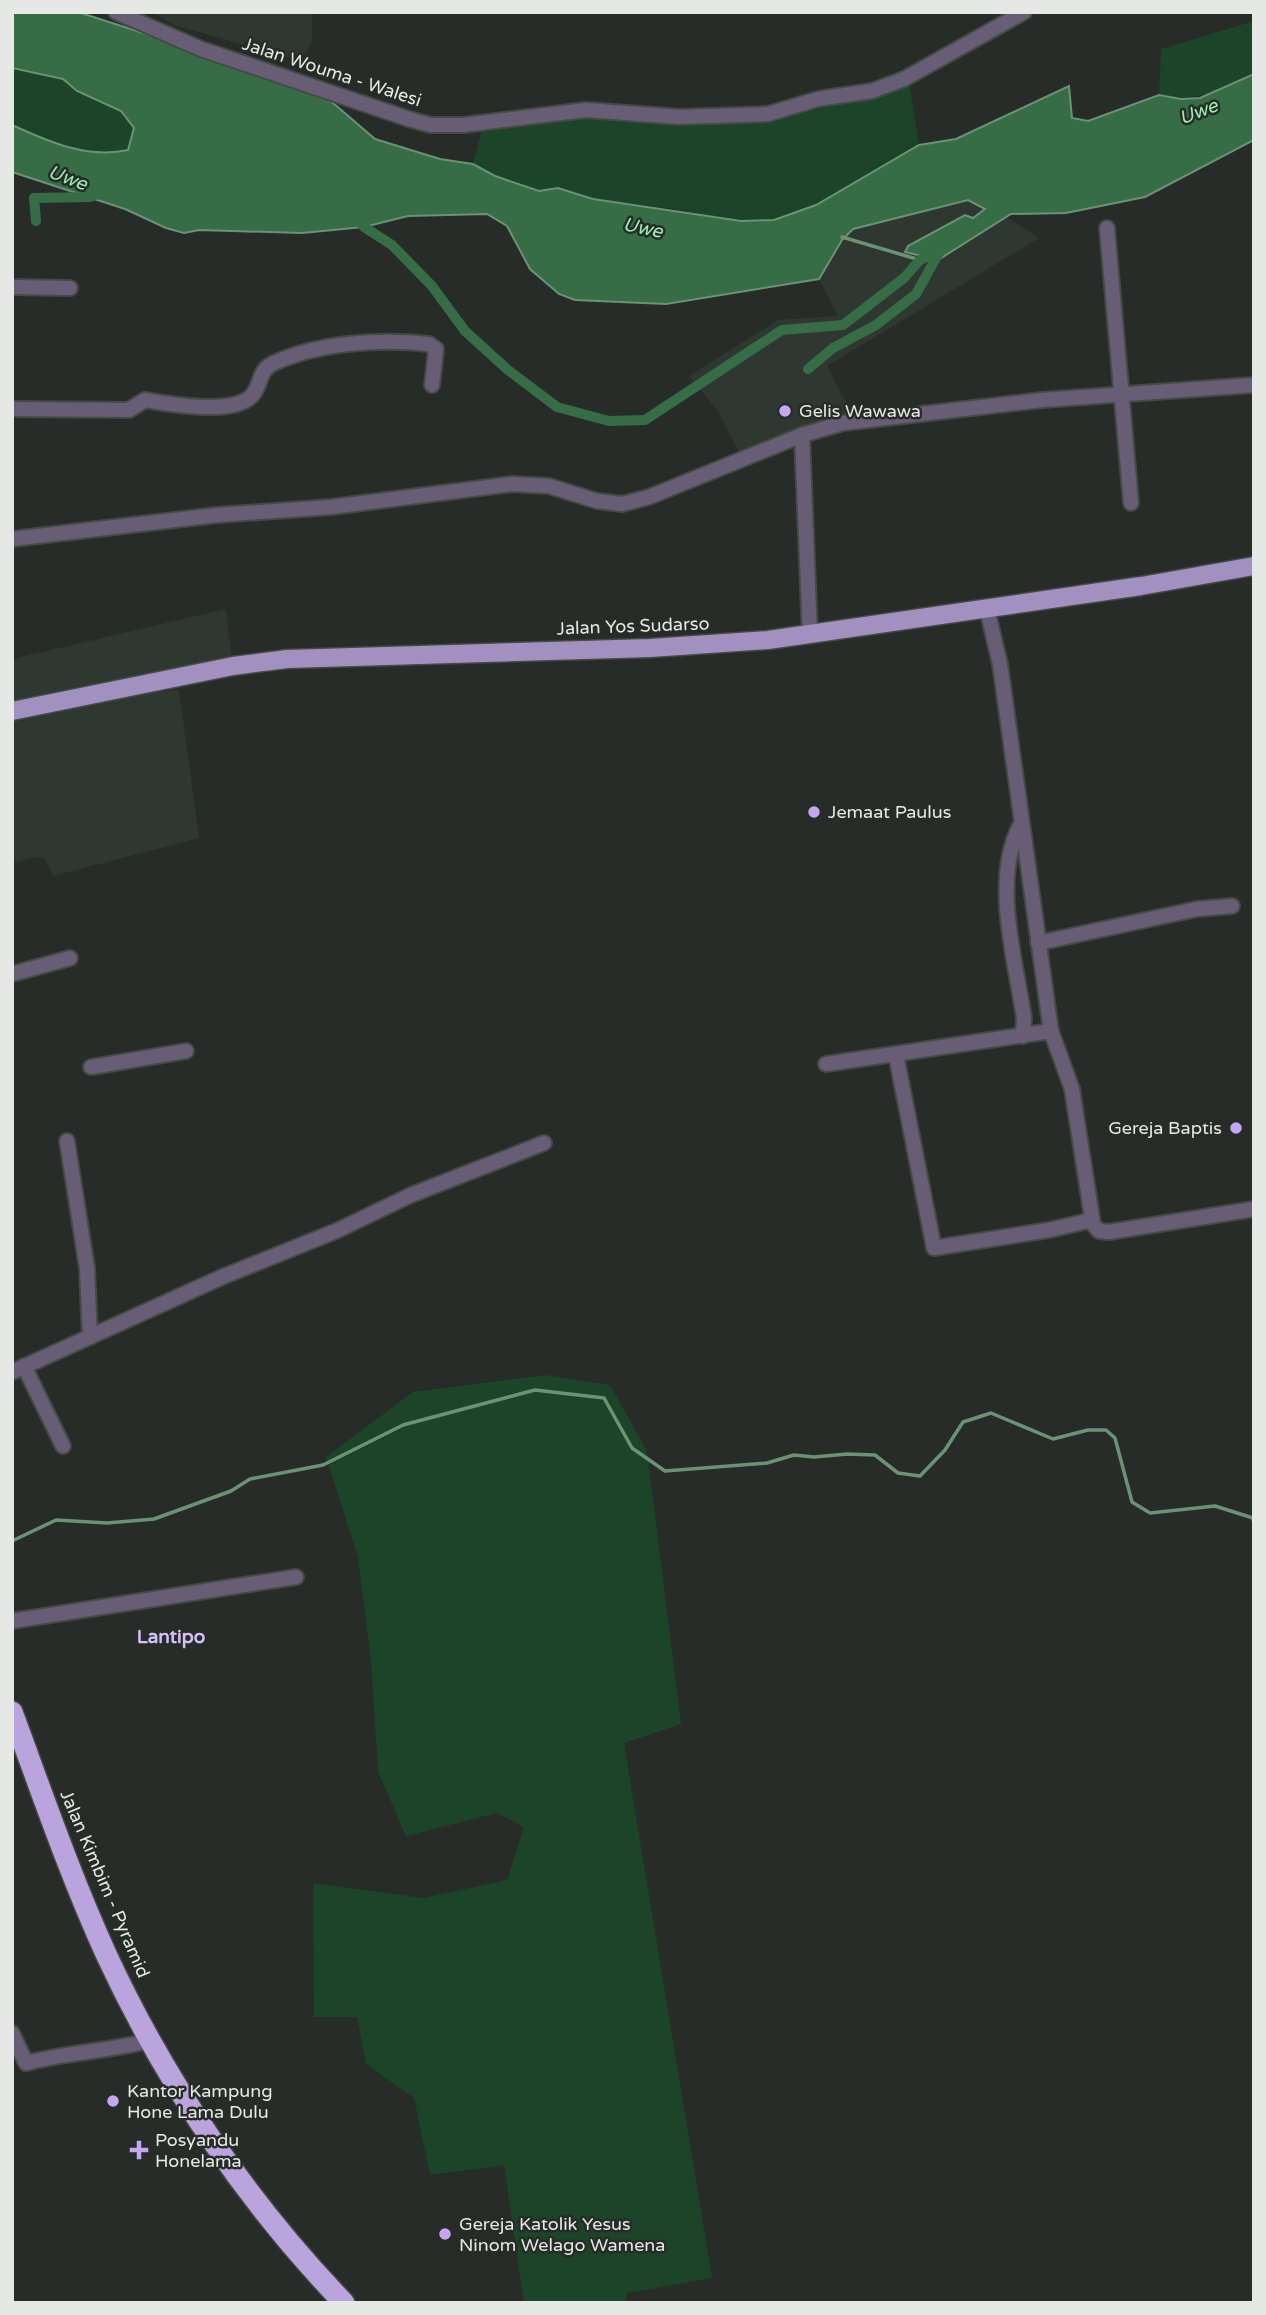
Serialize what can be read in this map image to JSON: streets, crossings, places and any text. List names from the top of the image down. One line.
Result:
{"streets":{"highway":["Jalan Kimbim - Pyramid"],"main road":["Jalan Yos Sudarso"],"street":["Jalan Wouma - Walesi"]},"districts":["Lantipo"],"water":["Uwe"],"places":{"other":["Gelis Wawawa","Jemaat Paulus","Gereja Baptis","Kantor Kampung Hone Lama Dulu","Gereja Katolik Yesus Ninom Welago Wamena"],"health":["Posyandu Honelama"]}}
